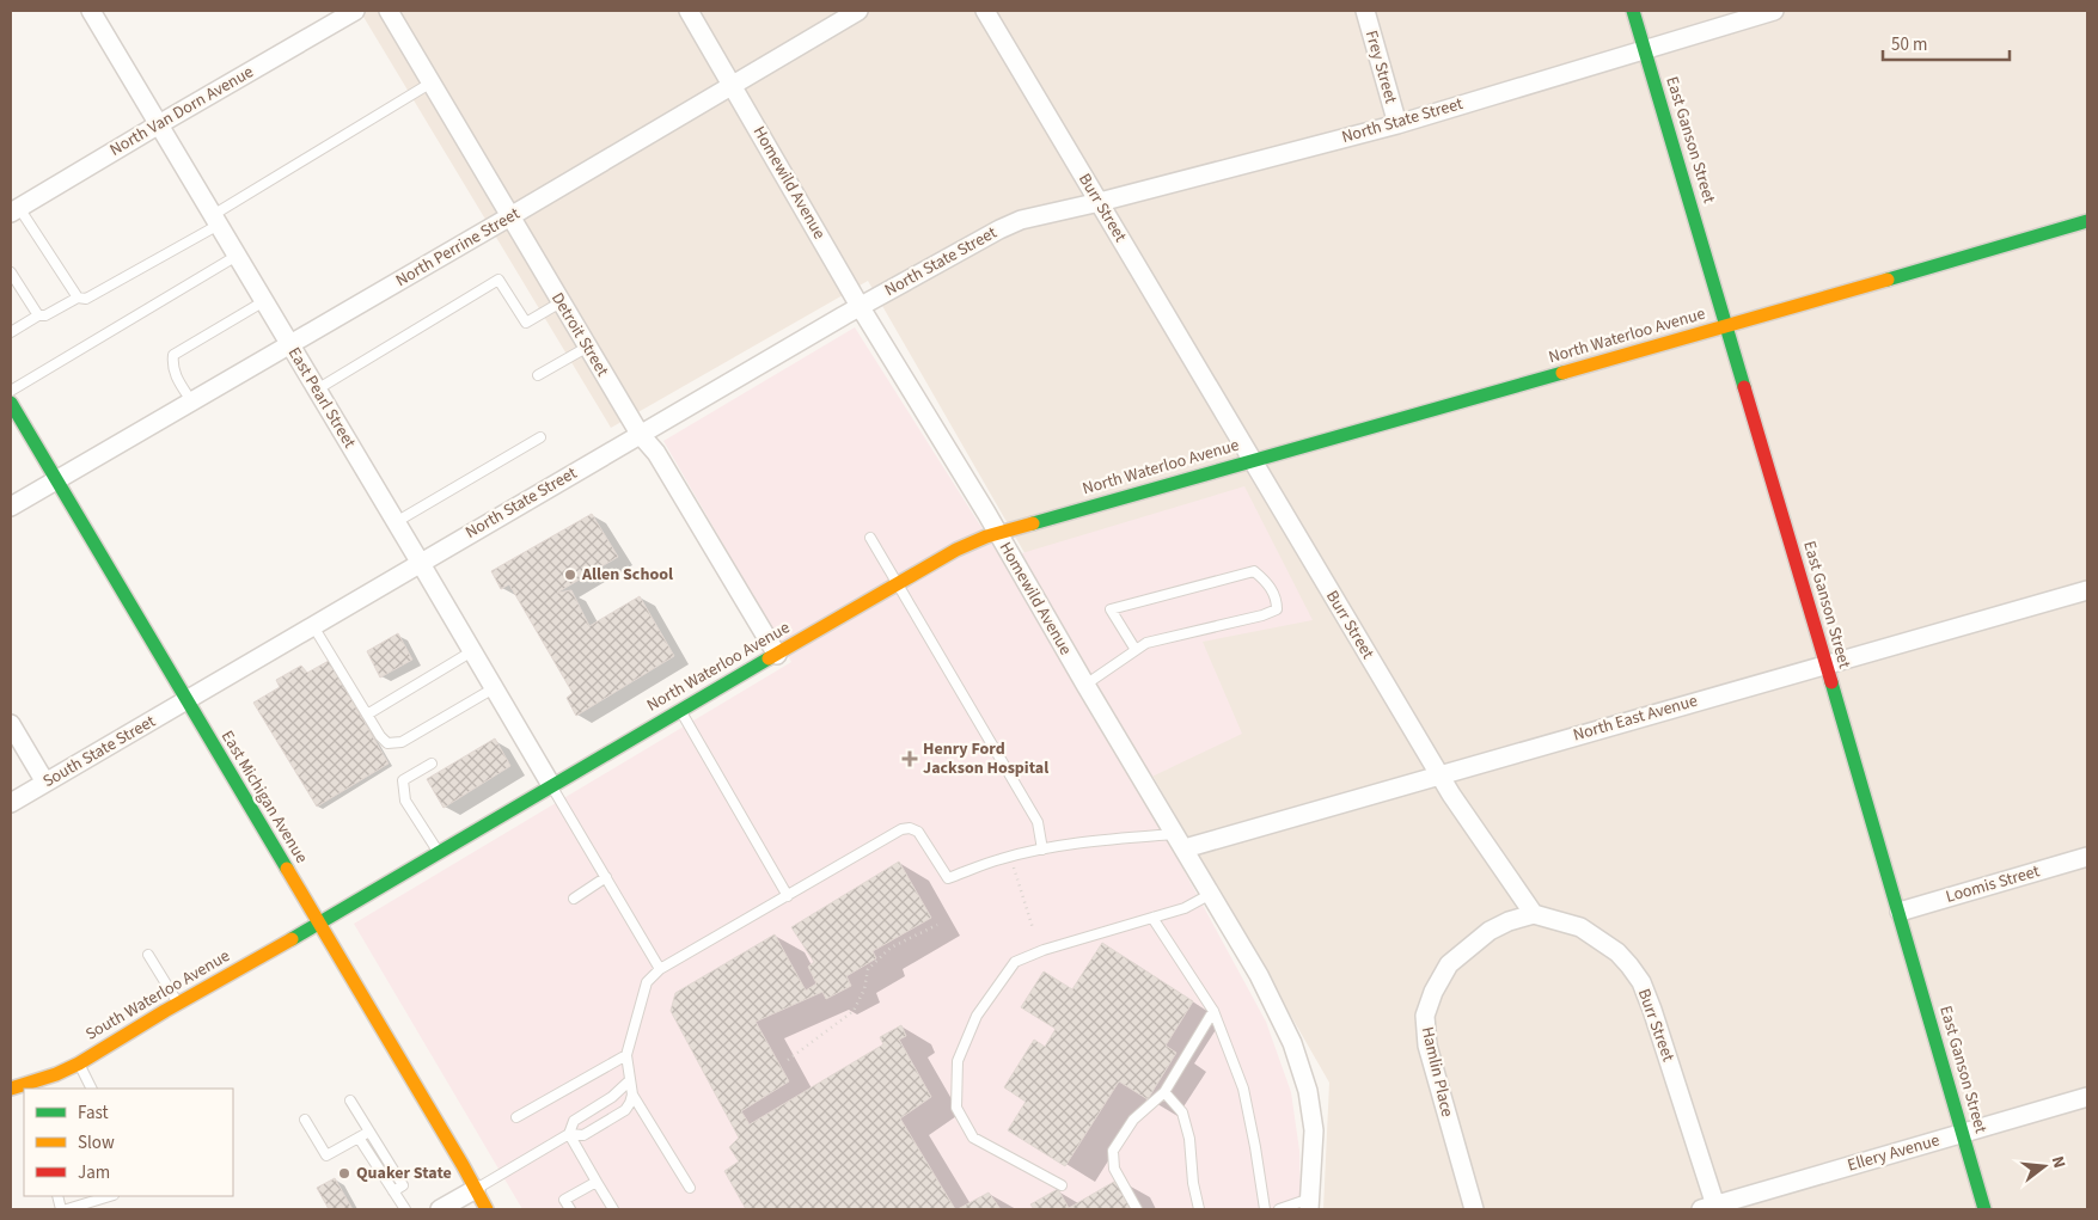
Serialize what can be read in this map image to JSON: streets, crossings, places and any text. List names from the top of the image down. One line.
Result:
{"streets":{"street":["Frey Street","North Van Dorn Avenue","North State Street","East Ganson Street","Homewild Avenue","Burr Street","North Perrine Street","Detroit Street","North Waterloo Avenue","East Pearl Street","North East Avenue","South State Street","East Michigan Avenue","Loomis Street","South Waterloo Avenue","Hamlin Place","Ellery Avenue"]},"crossings":[["Frey Street","North State Street"],["North Van Dorn Avenue","East Pearl Street"],["North State Street","East Ganson Street"],["North State Street","Homewild Avenue"],["North State Street","Burr Street"],["North State Street","Detroit Street"],["North State Street","East Pearl Street"],["North State Street","South State Street"],["North State Street","East Michigan Avenue"],["East Ganson Street","North Waterloo Avenue"],["East Ganson Street","North East Avenue"],["East Ganson Street","Loomis Street"],["East Ganson Street","Ellery Avenue"],["Homewild Avenue","North Perrine Street"],["Homewild Avenue","North Waterloo Avenue"],["Homewild Avenue","North East Avenue"],["Burr Street","North Waterloo Avenue"],["Burr Street","North East Avenue"],["Burr Street","Hamlin Place"],["Burr Street","Ellery Avenue"],["North Perrine Street","Detroit Street"],["North Perrine Street","East Pearl Street"],["North Perrine Street","East Michigan Avenue"],["Detroit Street","North Waterloo Avenue"],["North Waterloo Avenue","East Pearl Street"],["North Waterloo Avenue","East Michigan Avenue"],["North Waterloo Avenue","South Waterloo Avenue"],["South State Street","East Michigan Avenue"],["East Michigan Avenue","South Waterloo Avenue"]],"places":{"other":["Allen School","Quaker State"],"health":["Henry Ford Jackson Hospital"]},"legend":["Fast","Slow","Jam"],"scale_bar":"50 m","north":"right"}
